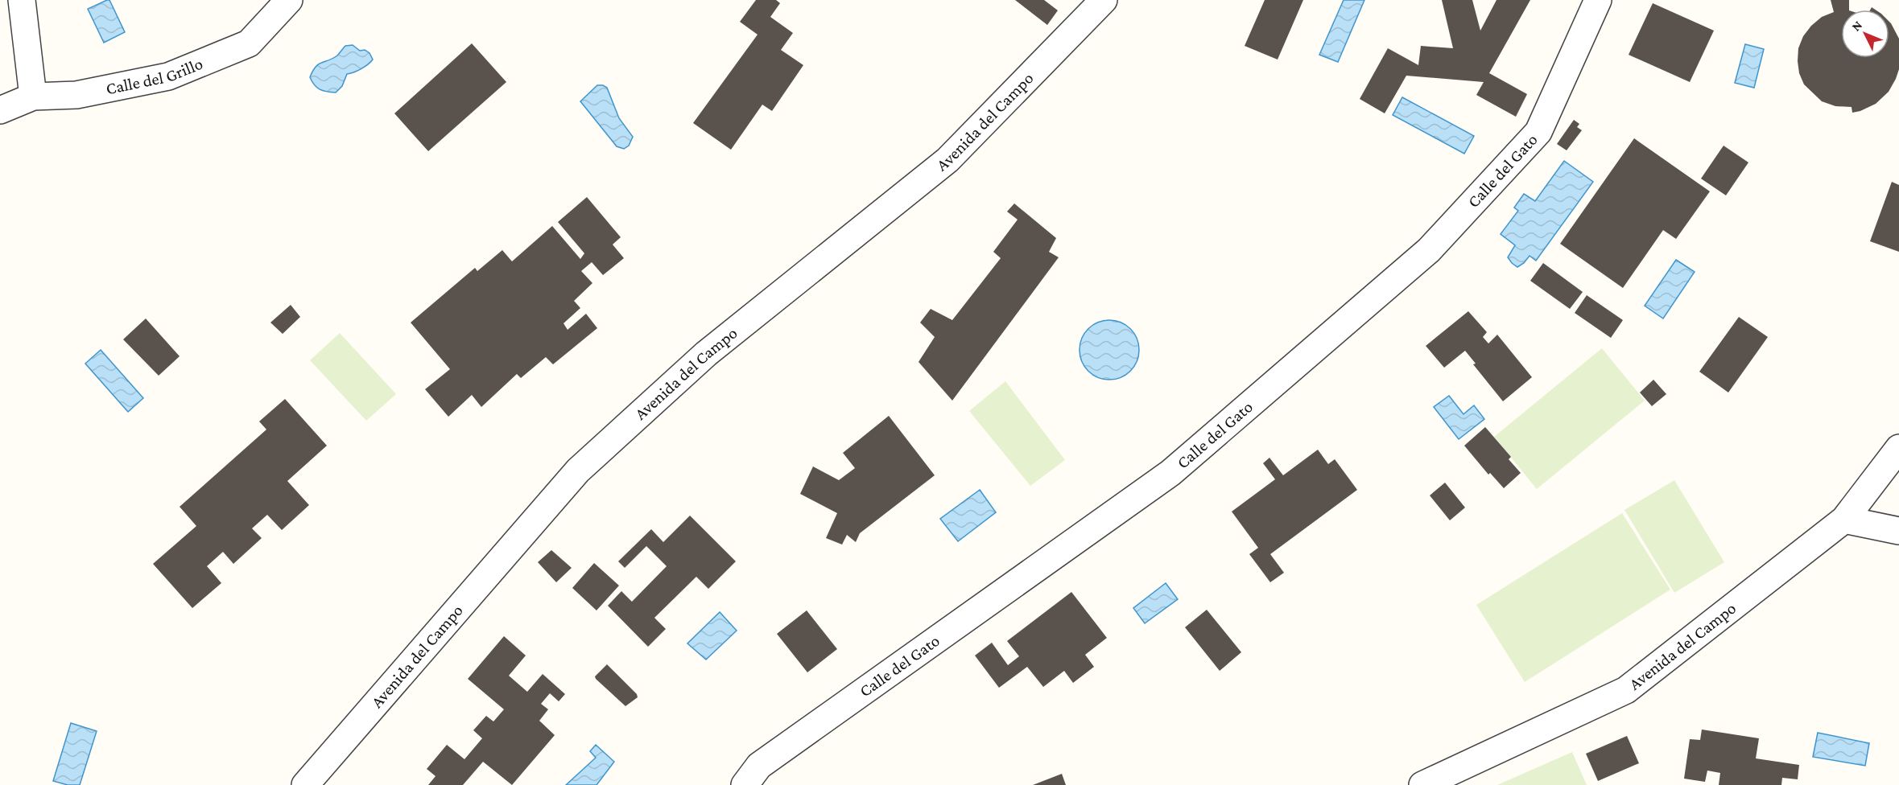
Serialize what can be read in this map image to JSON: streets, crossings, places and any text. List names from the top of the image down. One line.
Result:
{"streets":{"street":["Calle del Grillo","Avenida del Campo","Calle del Gato"]},"north":"top left"}
